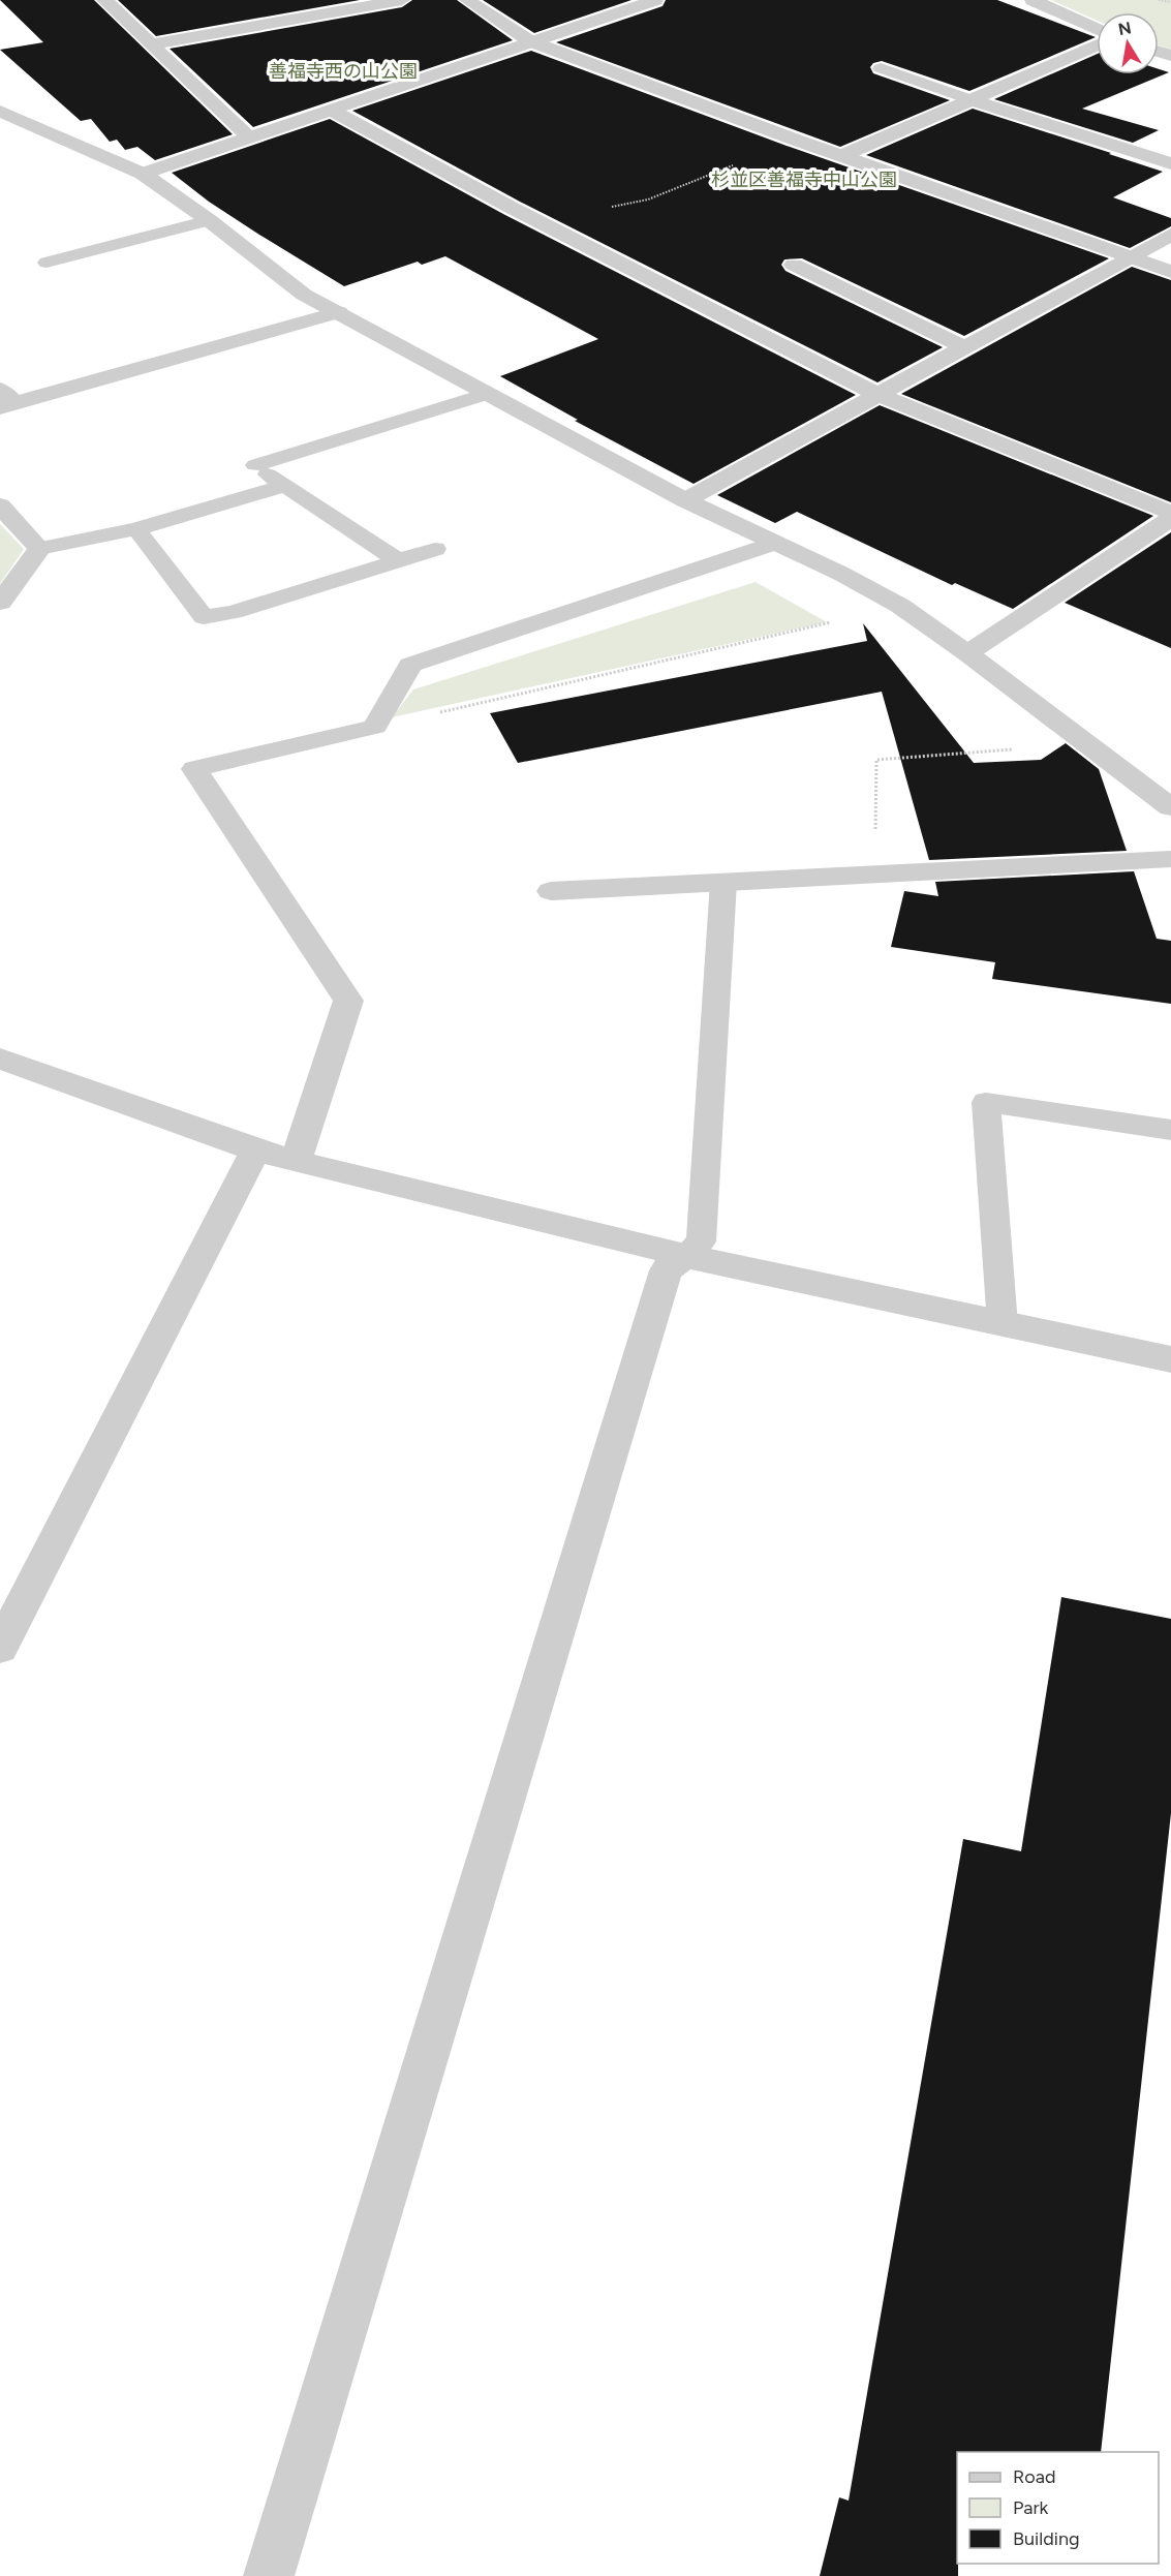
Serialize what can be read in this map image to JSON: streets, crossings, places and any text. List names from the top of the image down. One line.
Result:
{"parks":["善福寺西の山公園","杉並区善福寺中山公園"],"legend":["Road","Park","Building"],"north":"top"}
